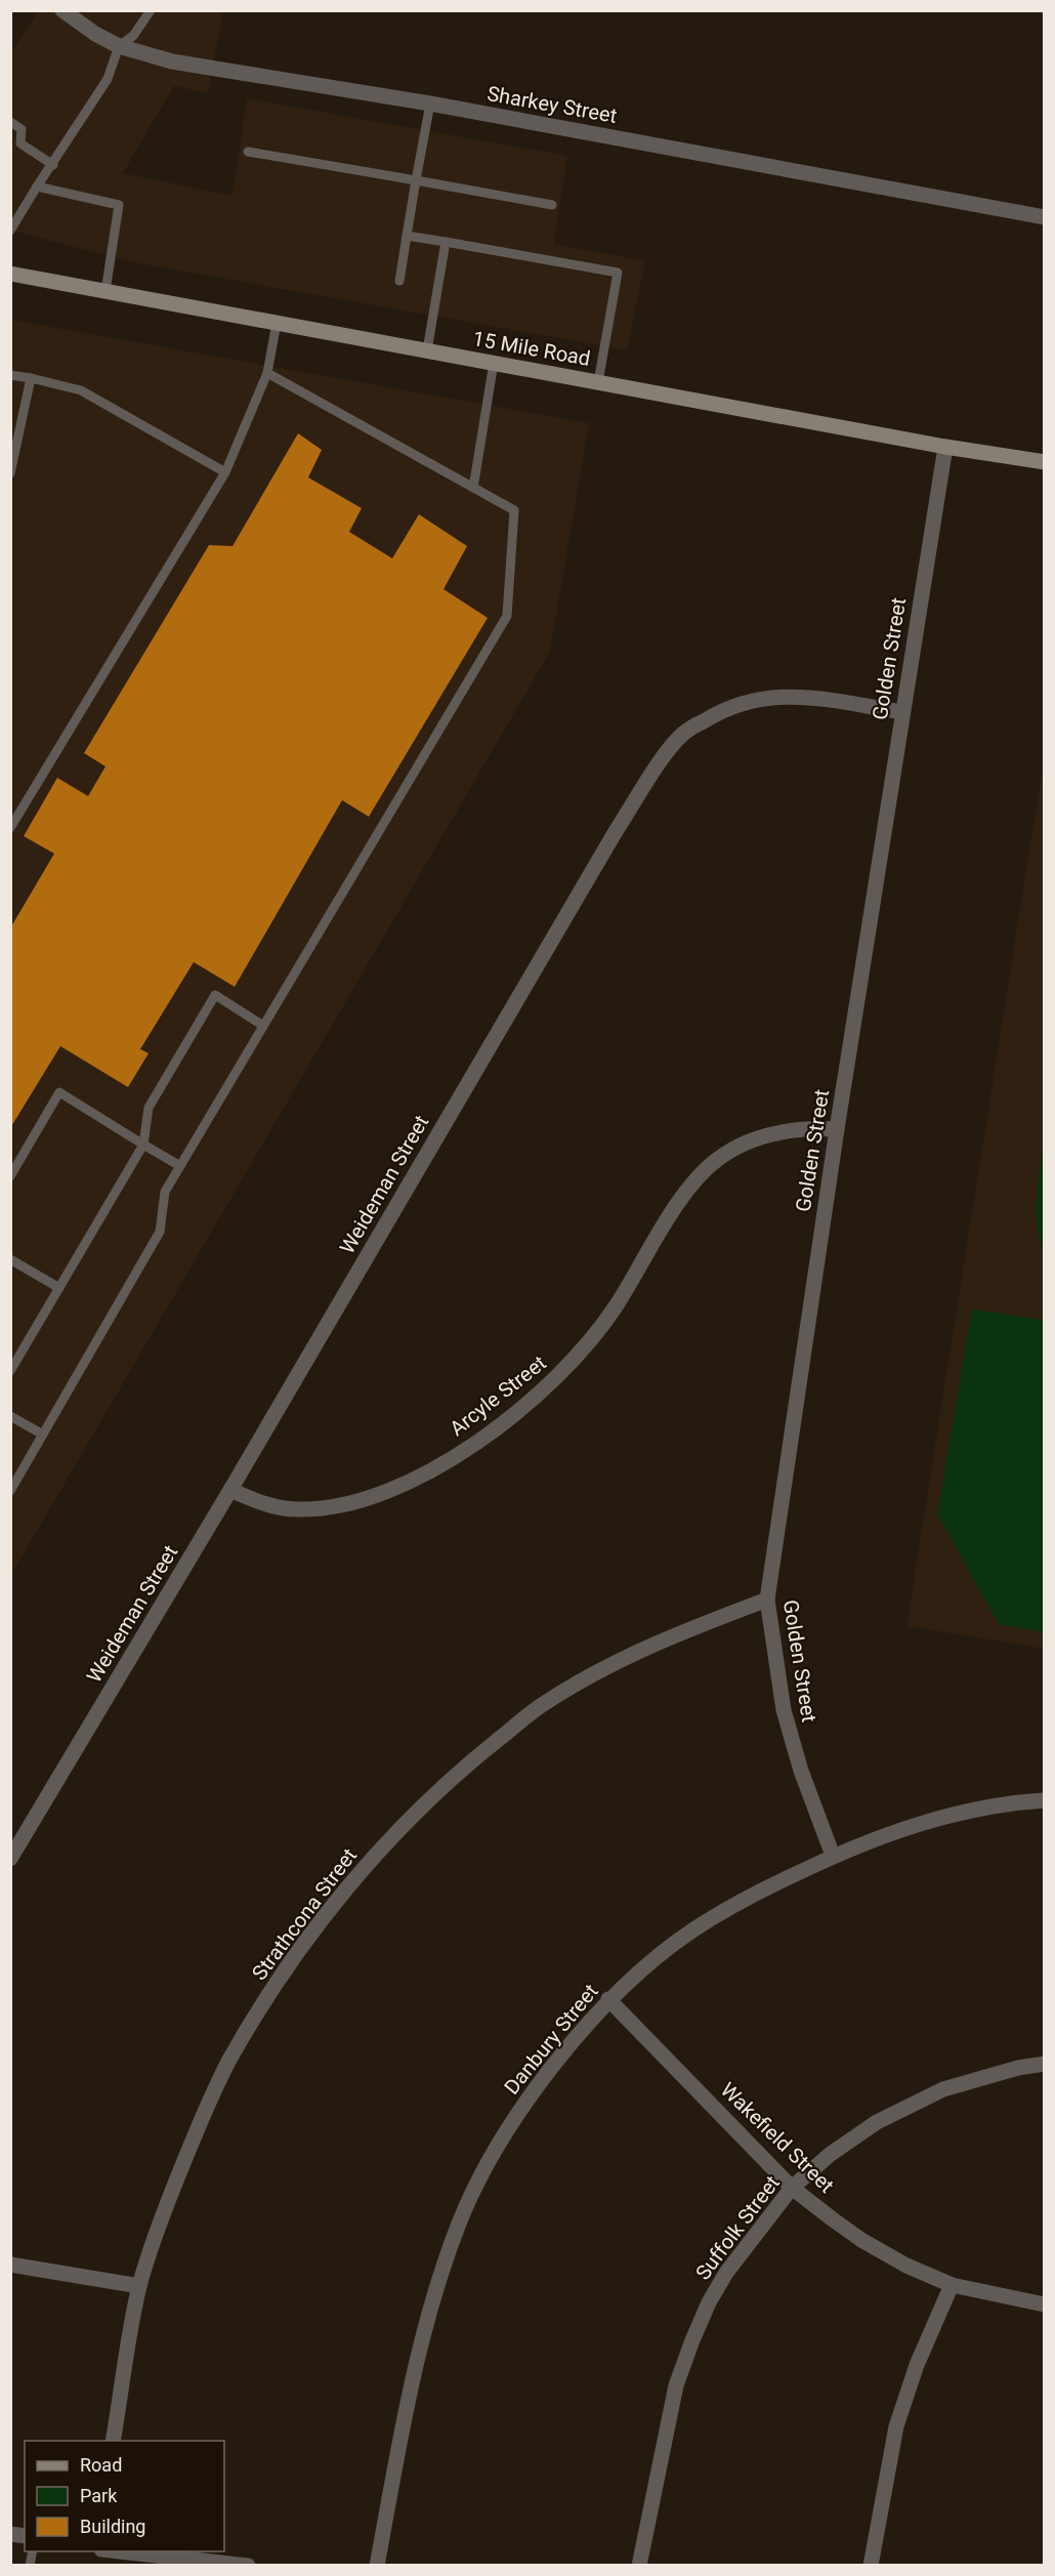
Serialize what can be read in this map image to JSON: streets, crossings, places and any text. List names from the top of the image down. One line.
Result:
{"streets":{"main road":["15 Mile Road"],"street":["Sharkey Street","Golden Street","Weideman Street","Arcyle Street","Strathcona Street","Danbury Street","Wakefield Street","Suffolk Street"]},"crossings":[["15 Mile Road","Golden Street"],["Golden Street","Weideman Street"],["Golden Street","Arcyle Street"],["Golden Street","Strathcona Street"],["Golden Street","Danbury Street"],["Weideman Street","Arcyle Street"],["Danbury Street","Wakefield Street"],["Wakefield Street","Suffolk Street"]],"legend":["Road","Park","Building"]}
